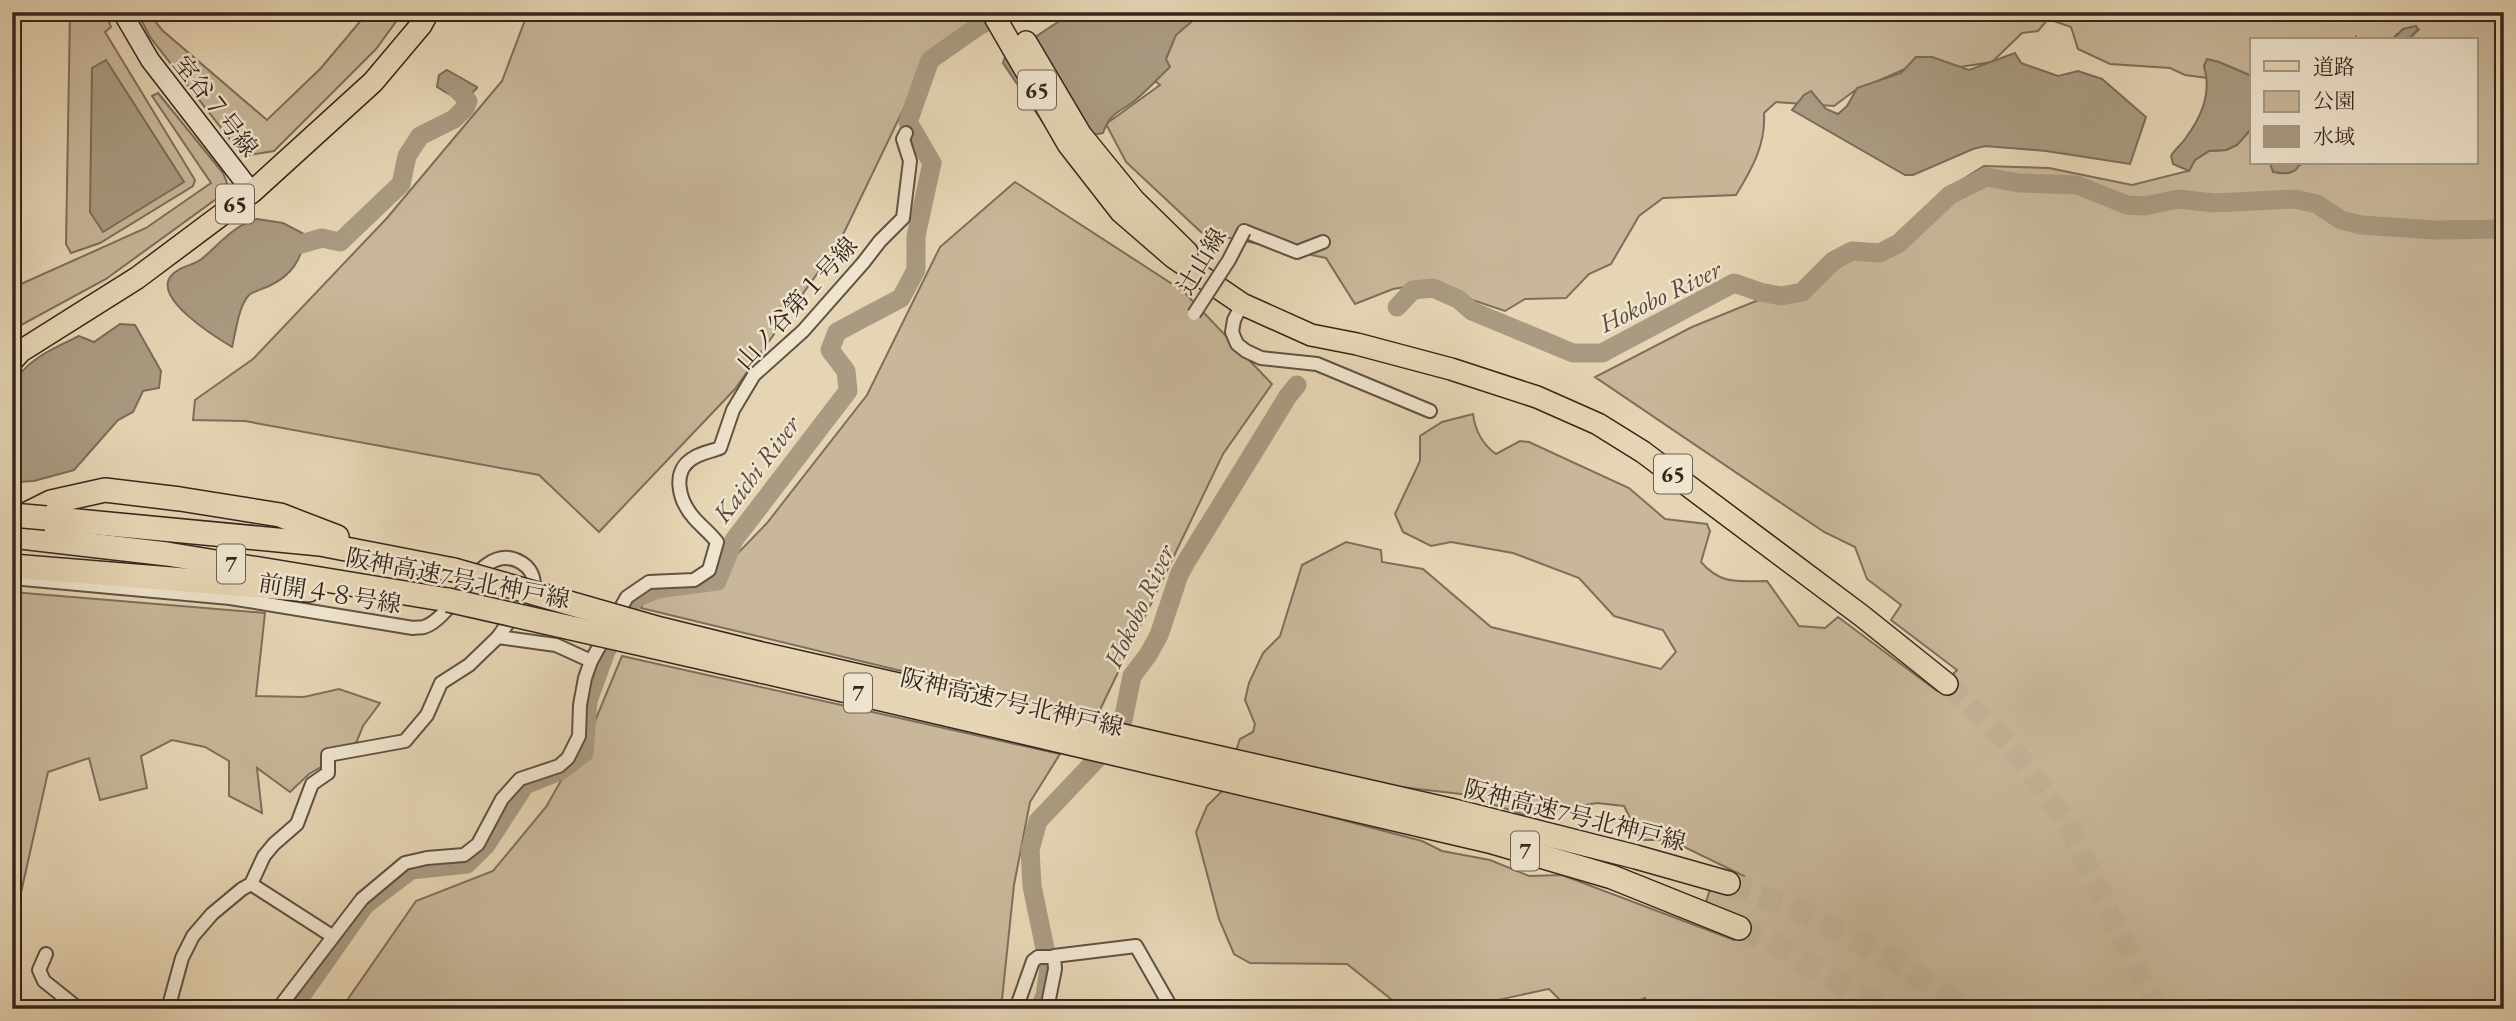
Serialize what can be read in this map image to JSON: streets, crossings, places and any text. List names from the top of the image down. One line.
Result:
{"streets":{"highway":["7","阪神高速7号北神戸線"],"main road":["65"],"street":["室谷７号線","辻山線","山ノ谷第１号線","前開４８号線"]},"crossings":[["65","室谷７号線"]],"water":["Hokobo River","Kaichi River"],"legend":["道路","公園","水域"]}
